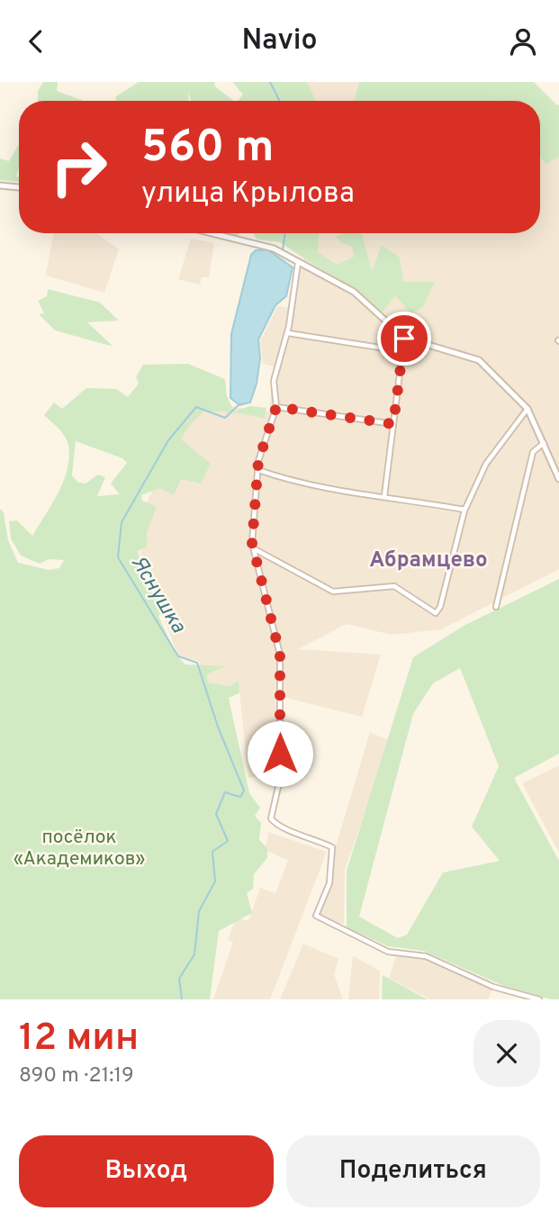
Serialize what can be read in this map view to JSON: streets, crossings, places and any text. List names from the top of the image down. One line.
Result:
{"districts":["Абрамцево"],"water":["Яснушка"],"parks":["посёлок «Академиков»"],"page":{"header":"Navio","turn":["560 m","улица Крылова"],"heading":["12 мин","890 m · 21:19"],"buttons":["Выход","Поделиться"]}}
